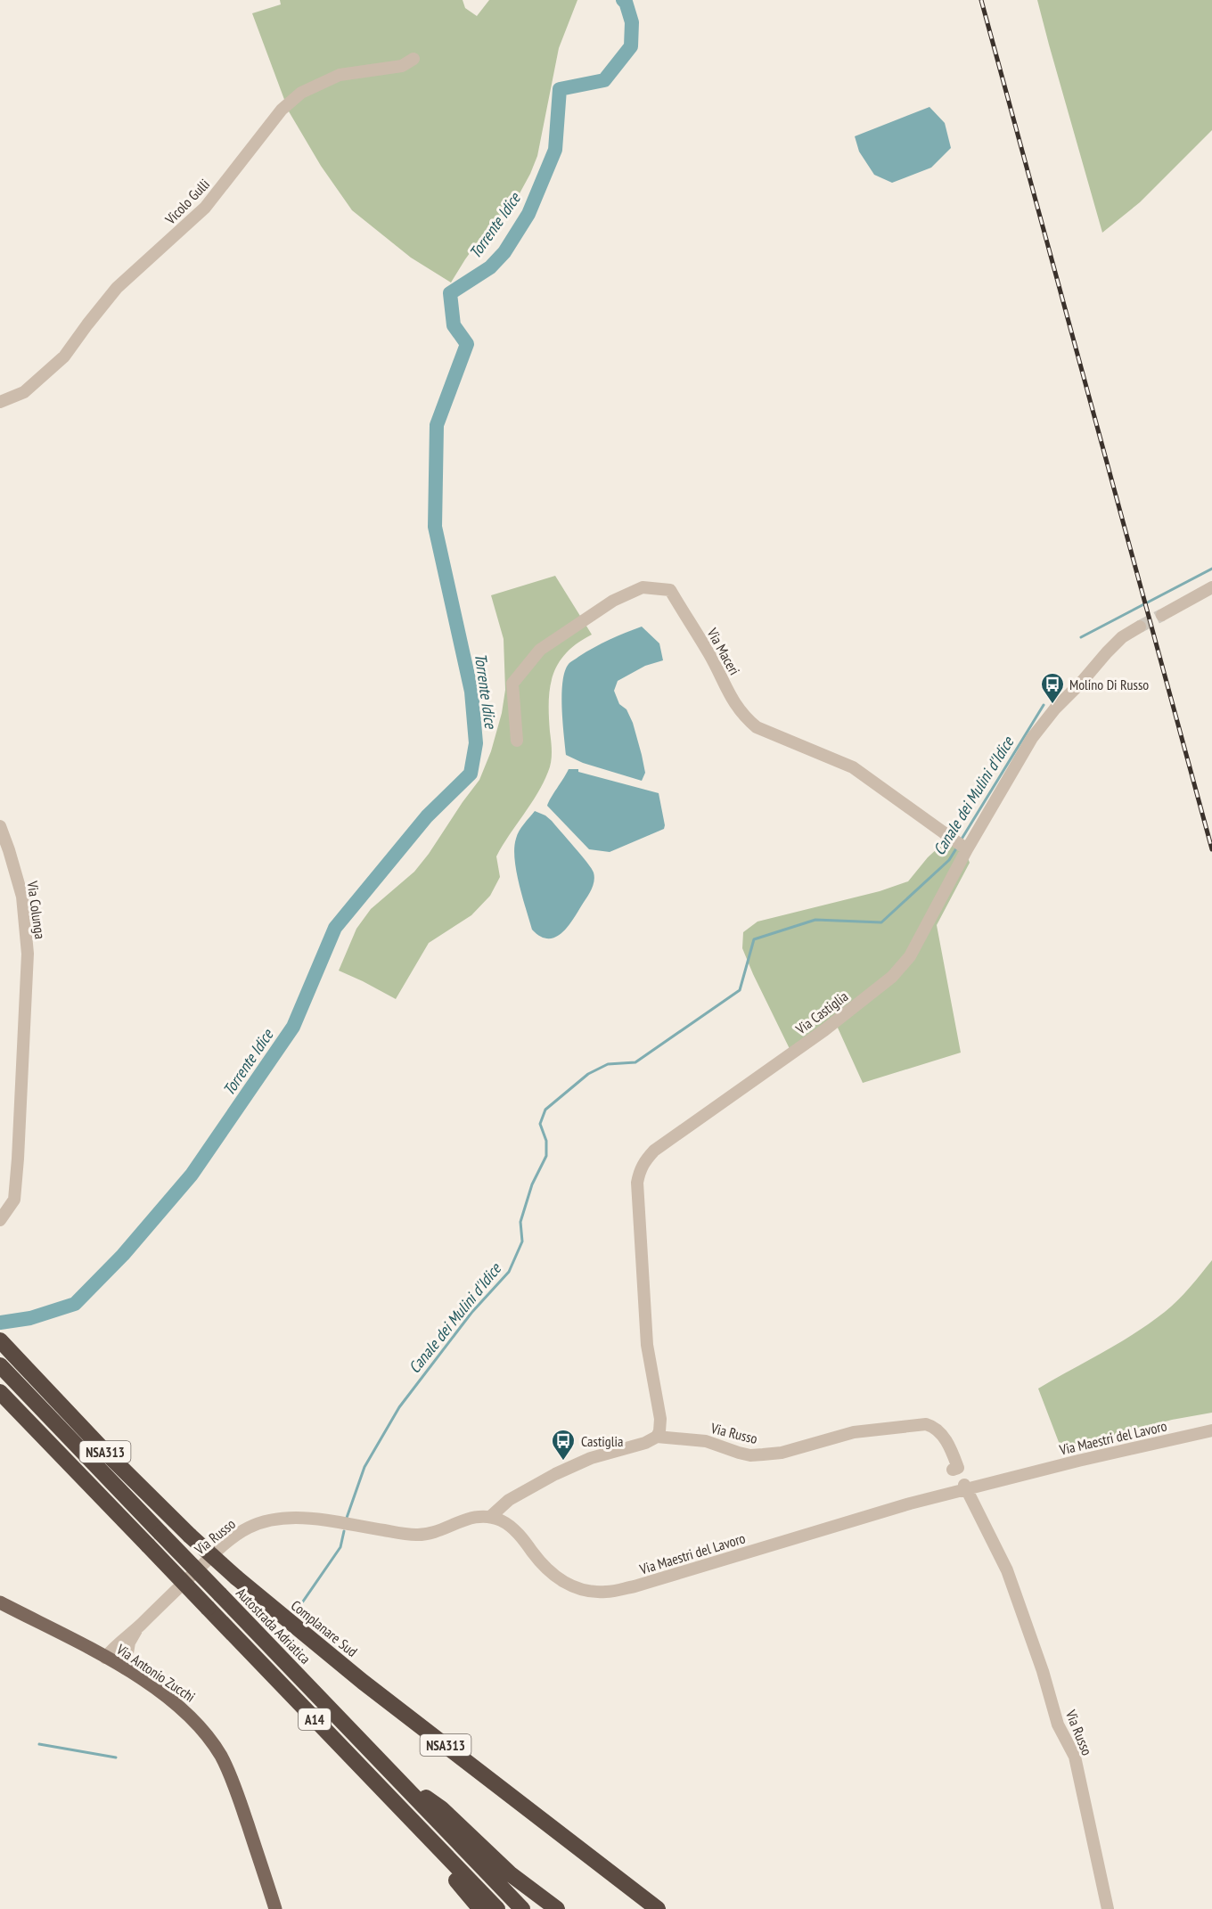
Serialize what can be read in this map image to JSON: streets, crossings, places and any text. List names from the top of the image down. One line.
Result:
{"streets":{"highway":["NSA313","Autostrada Adriatica","Complanare Sud","A14"],"main road":["Via Antonio Zucchi"],"street":["Vicolo Gulli","Via Maceri","Via Colunga","Via Castiglia","Via Russo","Via Maestri del Lavoro"]},"crossings":[["Via Maceri","Via Castiglia"],["Via Castiglia","Via Russo"],["Via Russo","Via Maestri del Lavoro"],["Via Russo","Via Antonio Zucchi"]],"water":["Torrente Idice","Canale dei Mulini d'Idice"],"places":{"bus stop":["Molino Di Russo","Castiglia"]}}
